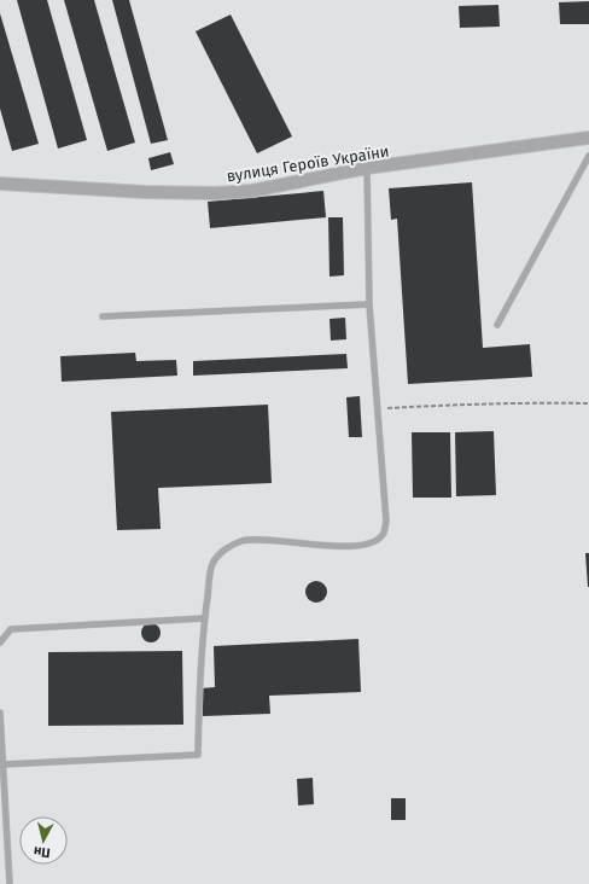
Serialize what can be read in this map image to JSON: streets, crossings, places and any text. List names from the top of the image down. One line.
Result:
{"streets":{"street":["вулиця Героїв України"]},"north":"bottom"}
